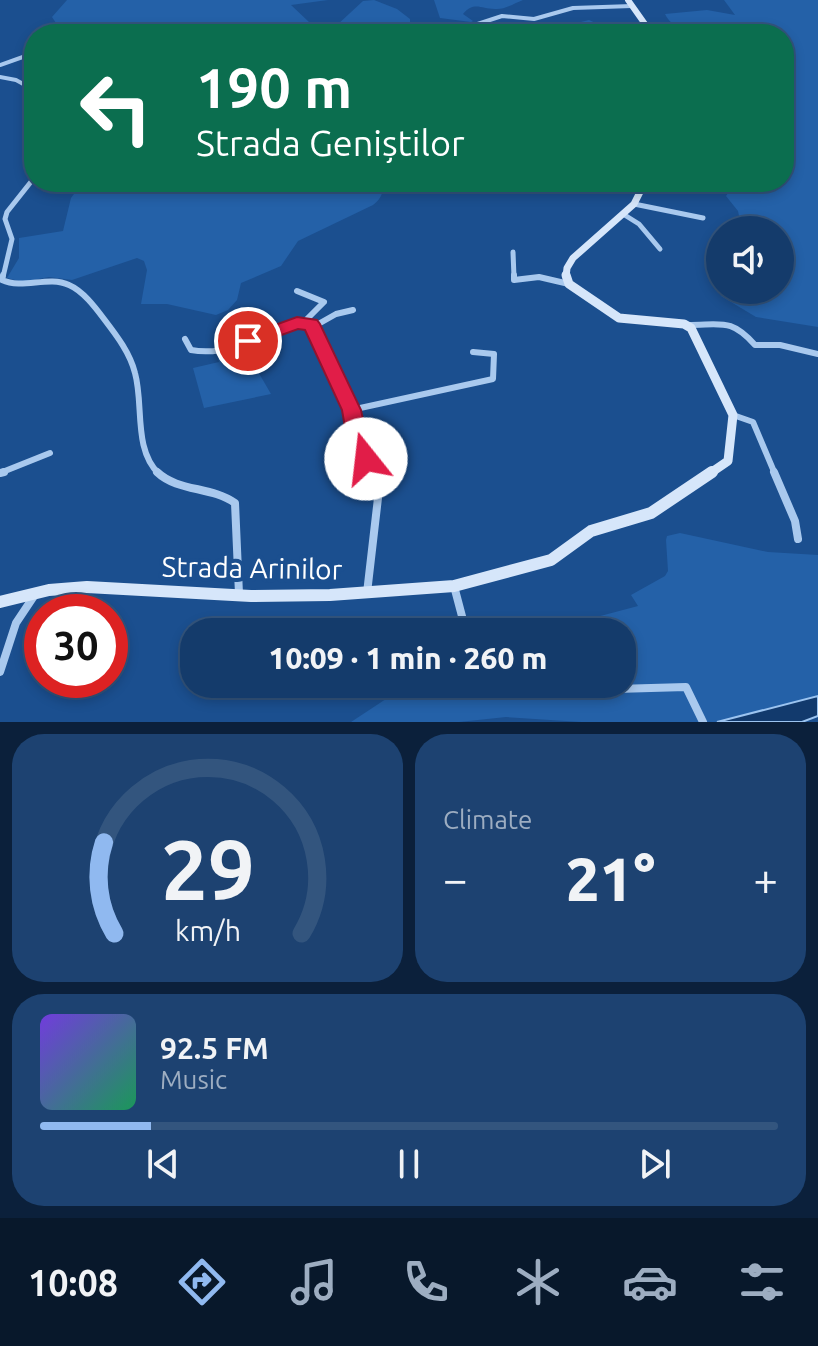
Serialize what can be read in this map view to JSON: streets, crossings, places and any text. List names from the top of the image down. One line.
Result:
{"streets":{"street":["Strada Arinilor"]},"page":{"turn":["190 m","Strada Geniștilor"],"limit":"30","trip":"10:09 · 1 min · 260 m","tile":"Climate","heat":["−","21°","+"],"song":["92.5 FM","Music"],"tabs":"10:08","gauge":["29","km/h"]}}
